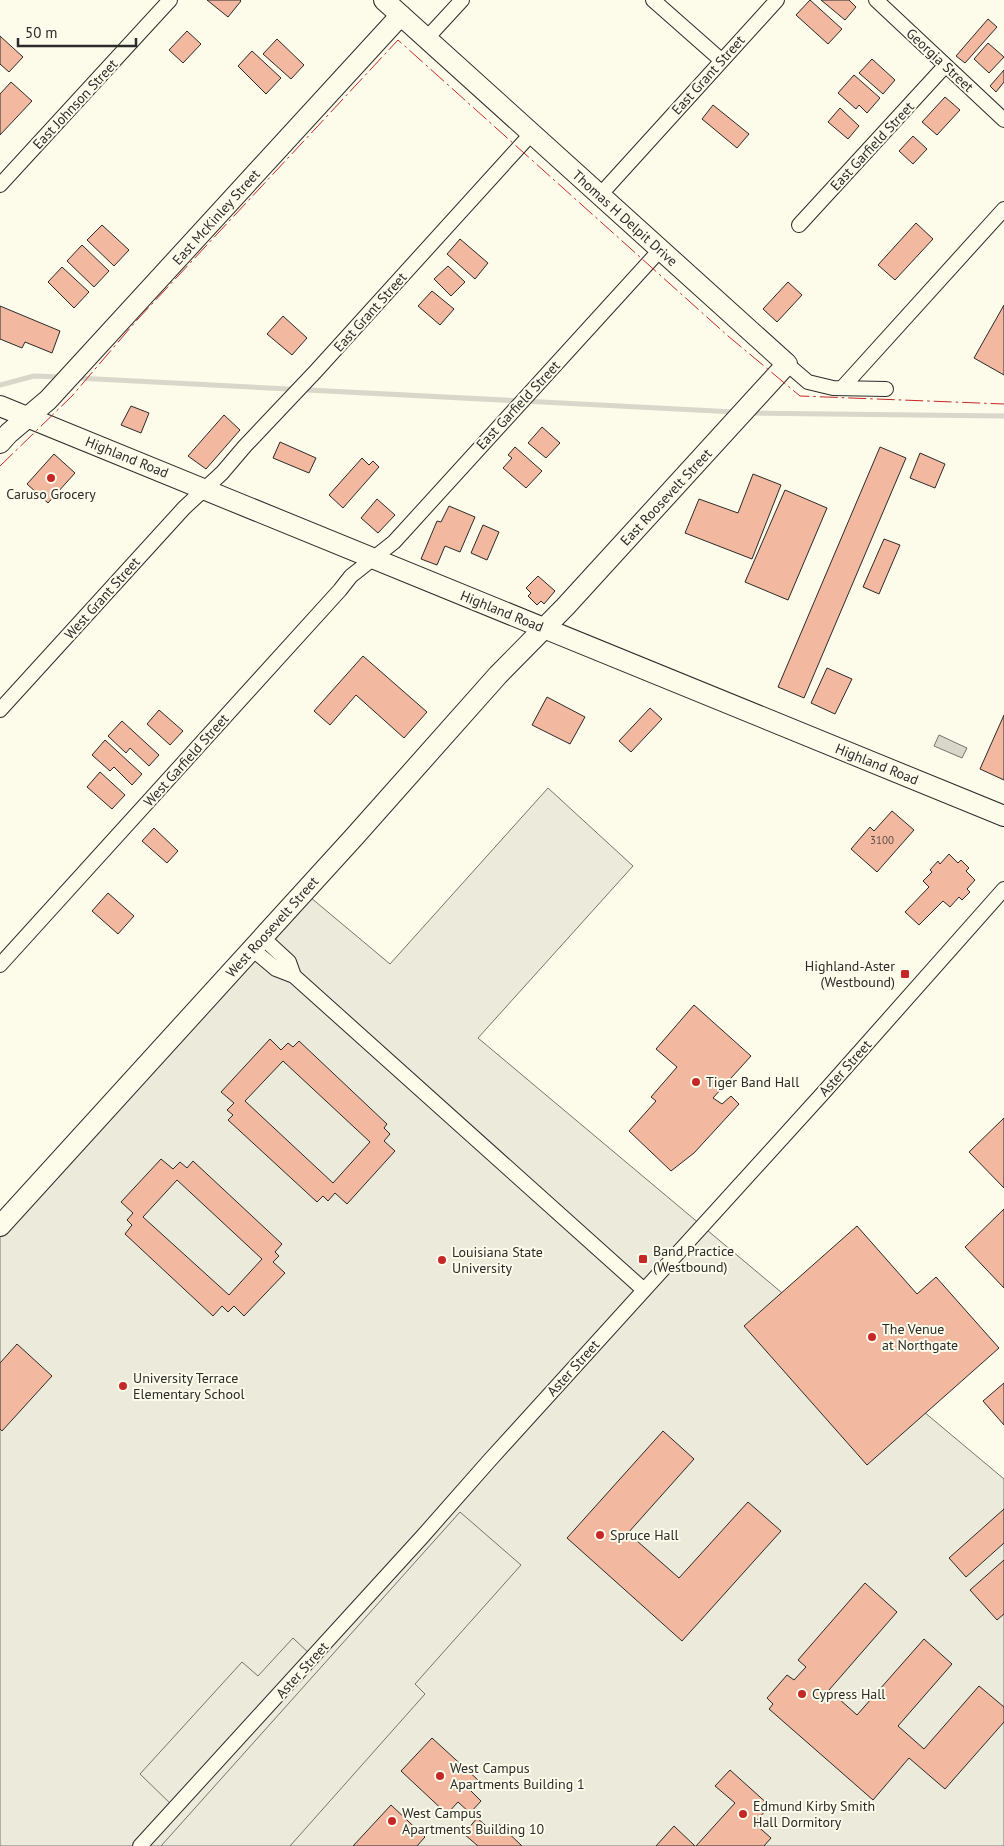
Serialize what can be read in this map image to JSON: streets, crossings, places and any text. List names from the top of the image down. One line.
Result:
{"streets":{"main road":["East McKinley Street","Thomas H Delpit Drive","Highland Road","East Roosevelt Street","West Roosevelt Street"],"street":["Georgia Street","East Grant Street","East Johnson Street","East Garfield Street","West Grant Street","West Garfield Street","Aster Street"]},"crossings":[["Georgia Street","East Garfield Street"],["East Grant Street","Thomas H Delpit Drive"],["East Grant Street","Highland Road"],["East Grant Street","West Grant Street"],["East Garfield Street","Thomas H Delpit Drive"],["East Garfield Street","Highland Road"],["East Garfield Street","West Garfield Street"],["East McKinley Street","Thomas H Delpit Drive"],["East McKinley Street","Highland Road"],["Thomas H Delpit Drive","East Roosevelt Street"],["Highland Road","East Roosevelt Street"],["Highland Road","West Grant Street"],["Highland Road","West Garfield Street"],["Highland Road","West Roosevelt Street"],["East Roosevelt Street","West Roosevelt Street"]],"places":{"other":["Caruso Grocery","Tiger Band Hall","Louisiana State University","The Venue at Northgate","University Terrace Elementary School","Spruce Hall","Cypress Hall","West Campus Apartments Building 1","Edmund Kirby Smith Hall Dormitory","West Campus Apartments Building 10"],"transit":["Highland-Aster (Westbound)","Band Practice (Westbound)"]},"house_numbers":["3100"],"scale_bar":"50 m"}
